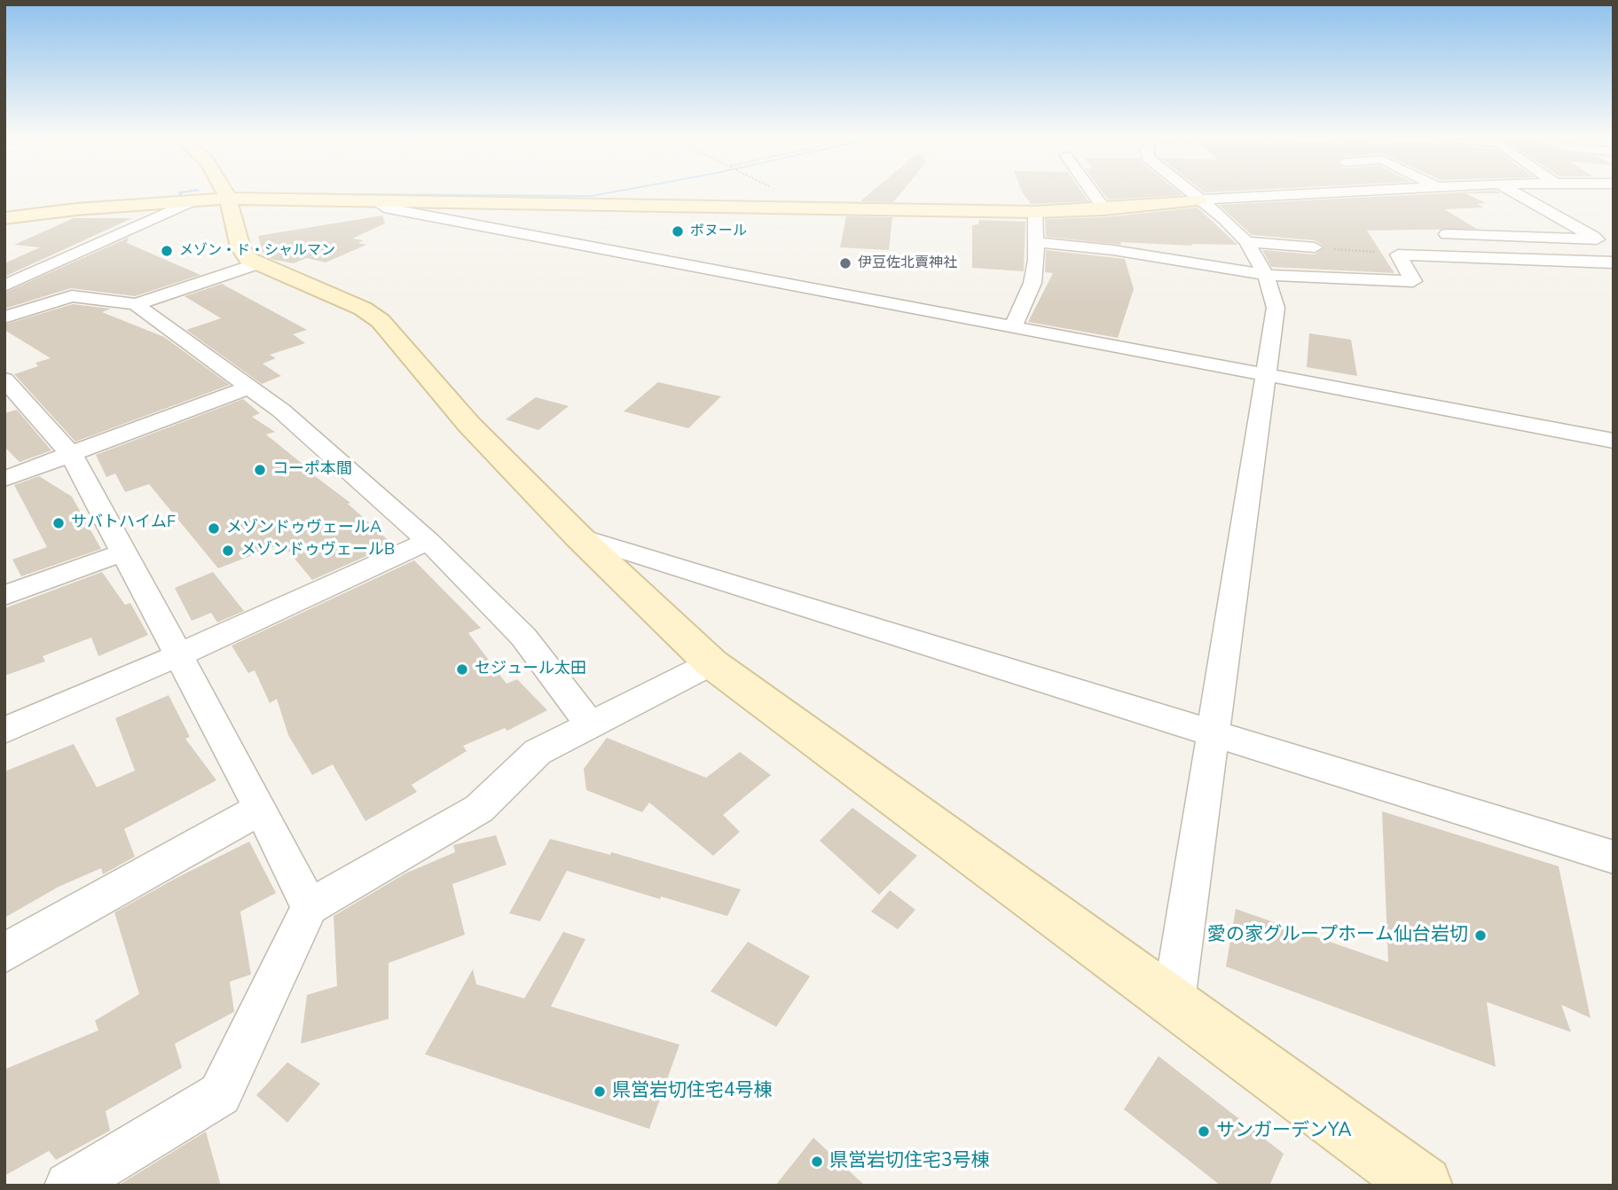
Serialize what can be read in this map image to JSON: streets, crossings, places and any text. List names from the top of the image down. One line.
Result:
{"places":["ボヌール","メゾン・ド・シャルマン","伊豆佐北賣神社","コーポ本間","サバトハイムF","メゾンドゥヴェールA","メゾンドゥヴェールB","セジュール太田","愛の家グループホーム仙台岩切","県営岩切住宅4号棟","サンガーデンYA","県営岩切住宅3号棟"]}
